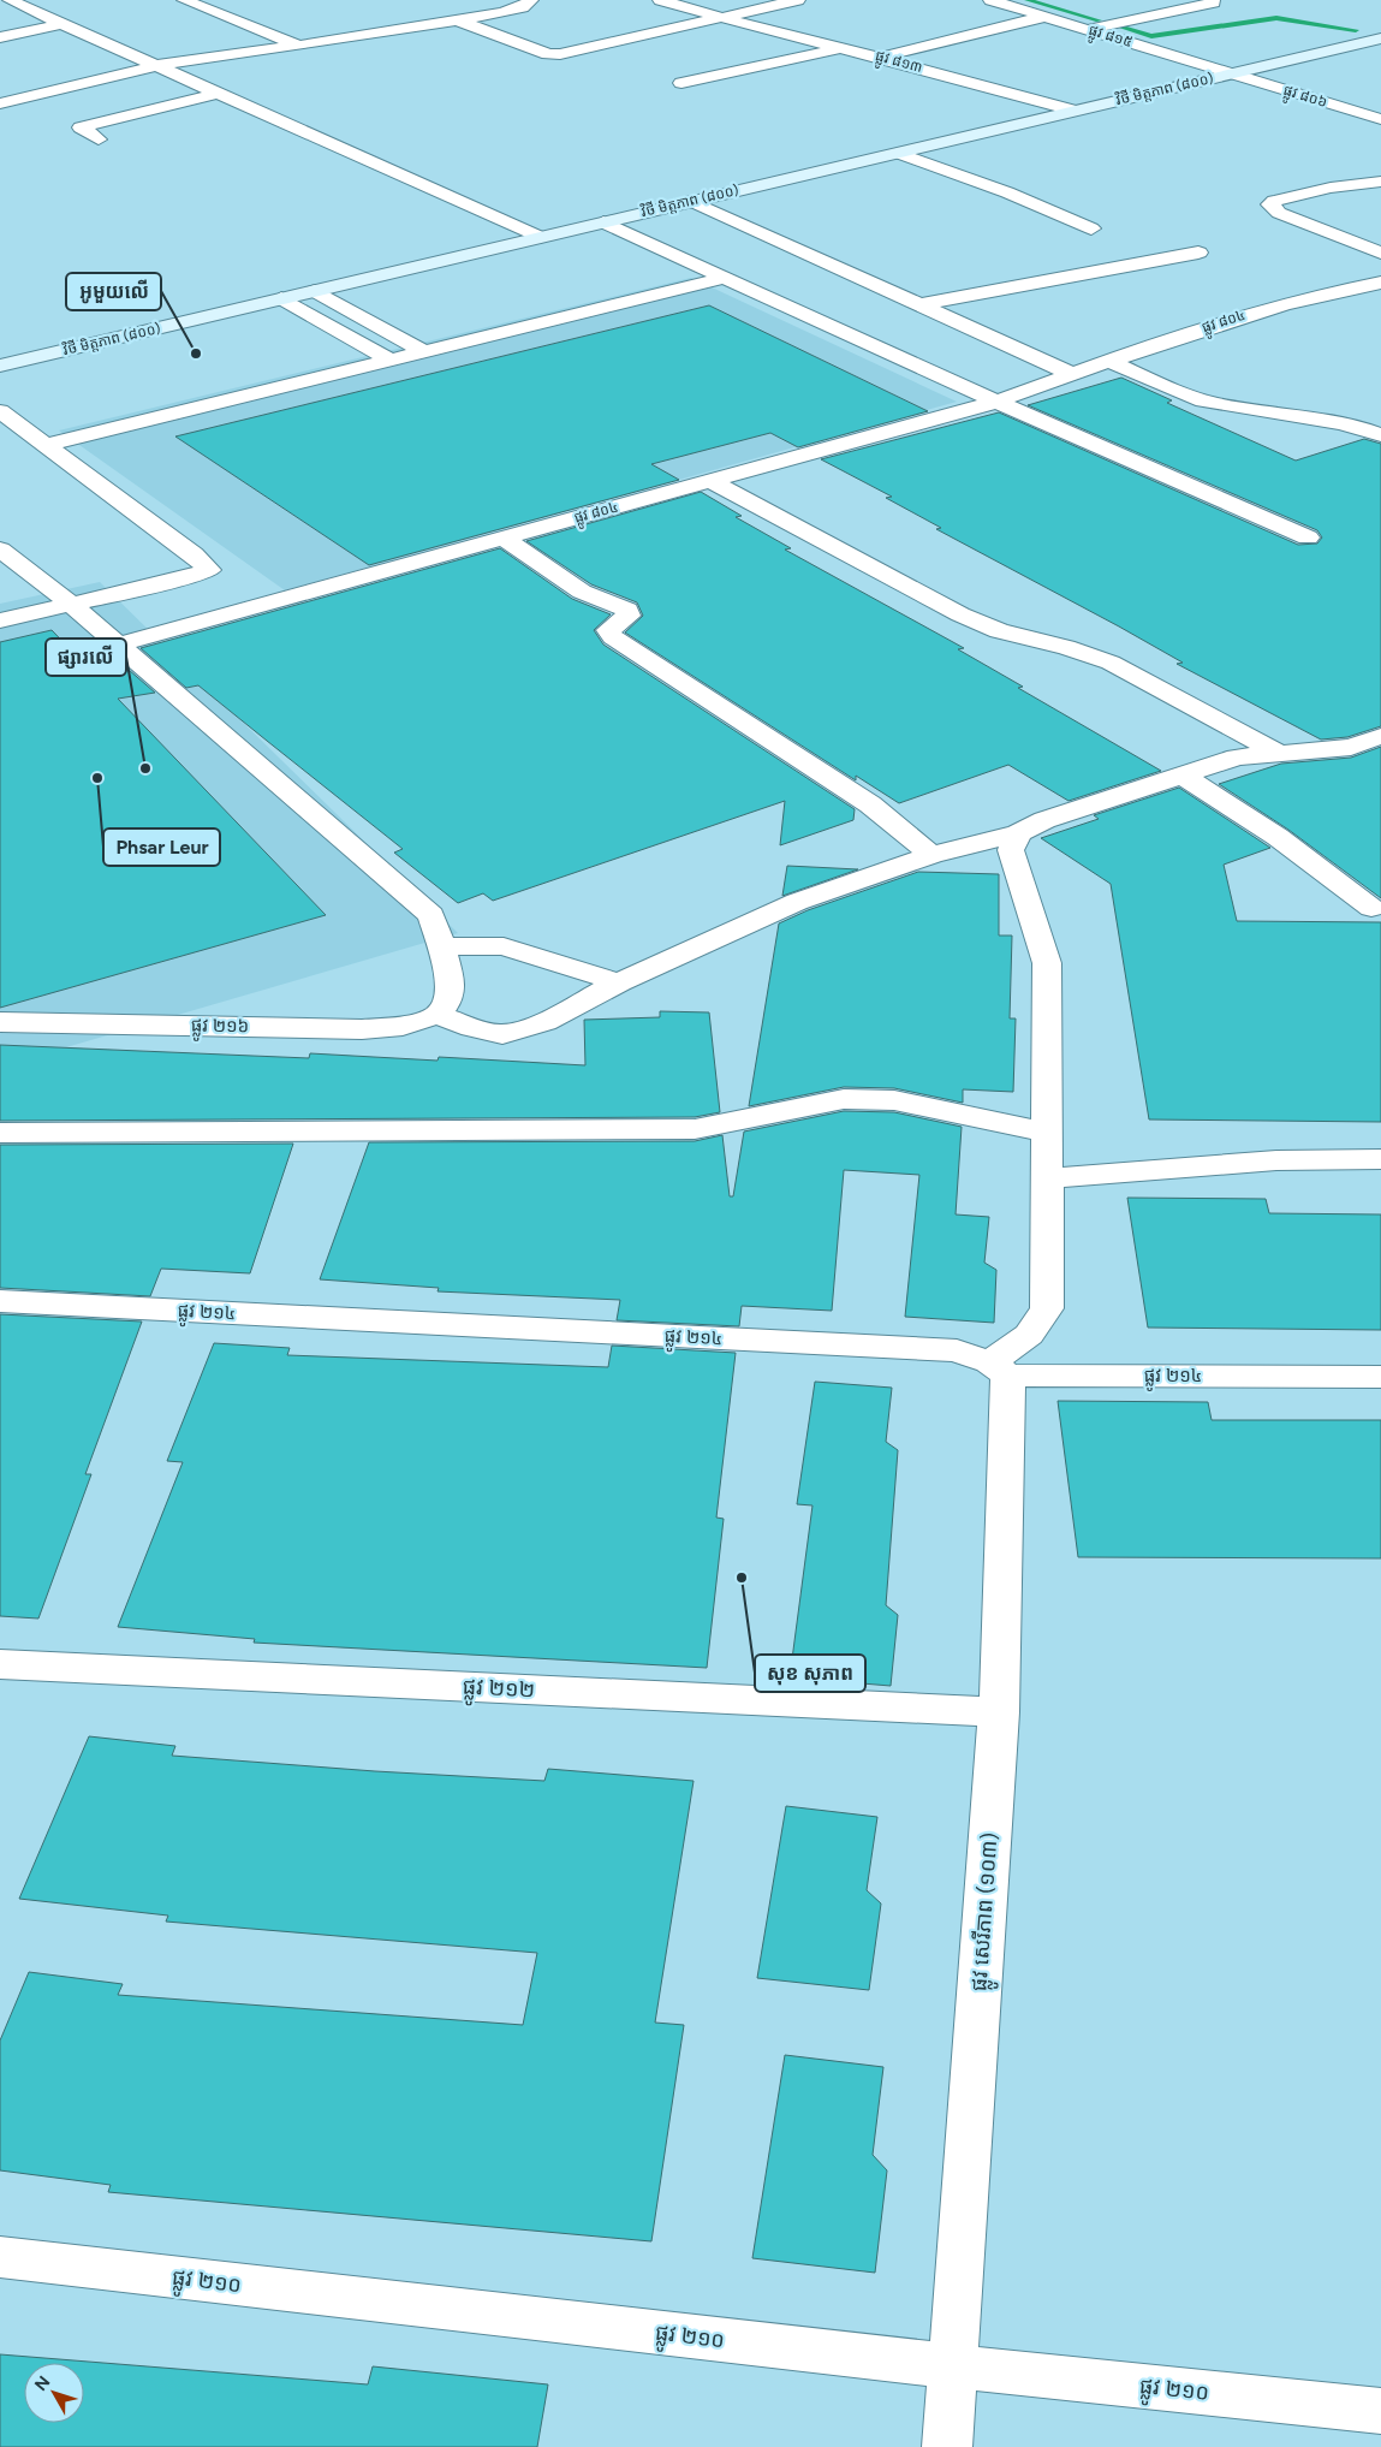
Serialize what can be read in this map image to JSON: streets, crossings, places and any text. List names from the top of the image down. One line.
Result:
{"streets":{"main road":["វិថី មិត្តភាព (៨០០)"],"street":["ផ្លូវ ៨១៥","ផ្លូវ ៨១៣","ផ្លូវ ៨០៦","ផ្លូវ ៨០៤","ផ្លូវ ២១៦","ផ្លូវ ២១៤","ផ្លូវ ២១២","ផ្លូវ សេរីភាព (១០៣)","ផ្លូវ ២១០"]},"crossings":[["ផ្លូវ ៨១៥","វិថី មិត្តភាព (៨០០)"],["ផ្លូវ ៨១៥","ផ្លូវ ៨០៦"],["ផ្លូវ ៨១៣","វិថី មិត្តភាព (៨០០)"],["វិថី មិត្តភាព (៨០០)","ផ្លូវ ៨០៦"],["ផ្លូវ ២១៤","ផ្លូវ សេរីភាព (១០៣)"],["ផ្លូវ ២១២","ផ្លូវ សេរីភាព (១០៣)"],["ផ្លូវ សេរីភាព (១០៣)","ផ្លូវ ២១០"]],"places":["អូមួយលេី","ផ្សារលើ","Phsar Leur","សុខ សុភាព"],"north":"top left"}
